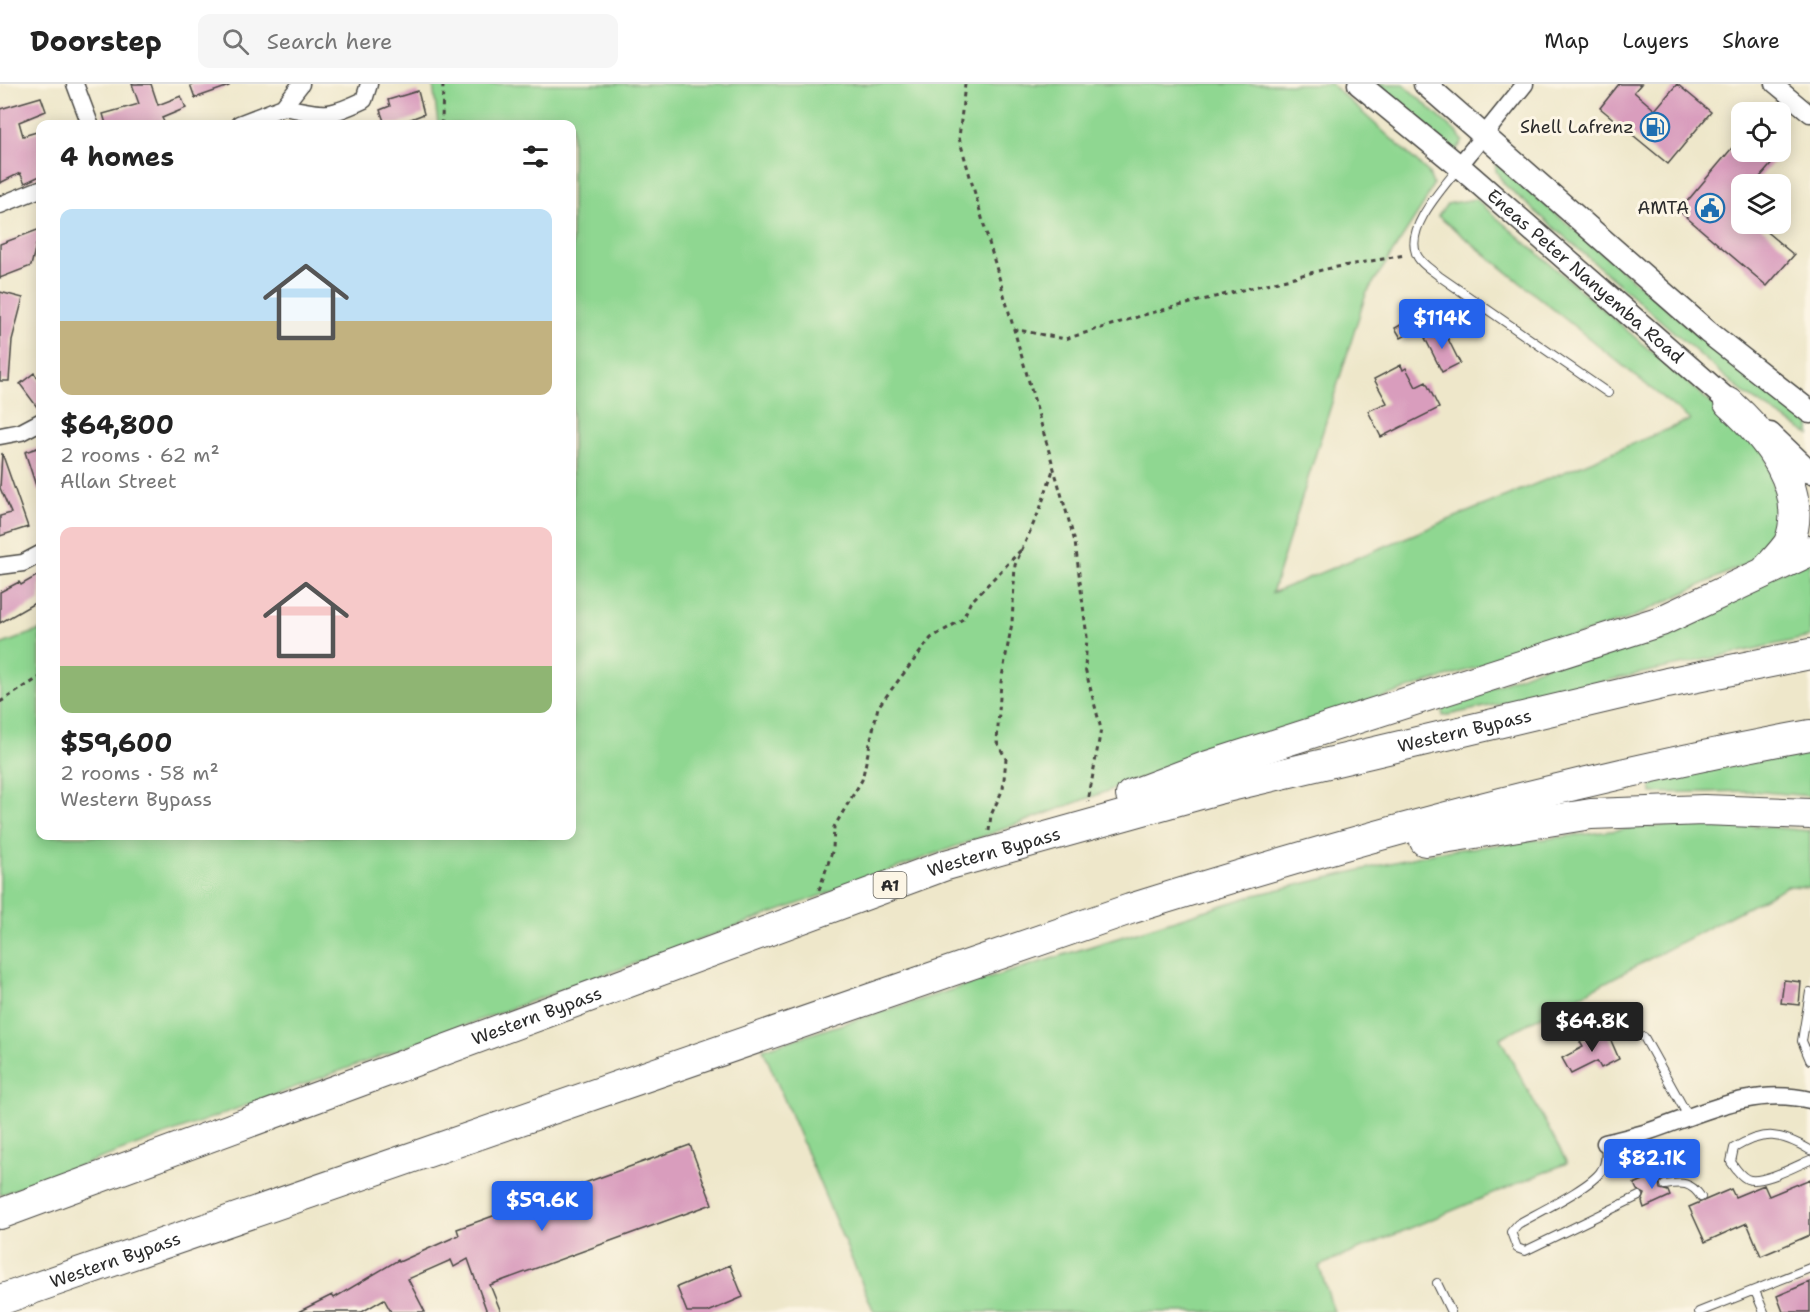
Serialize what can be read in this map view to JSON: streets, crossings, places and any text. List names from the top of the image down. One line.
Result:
{"streets":{"highway":["Western Bypass","A1"],"main road":["Eneas Peter Nanyemba Road"]},"places":{"fuel station":["Shell Lafrenz"],"public building":["AMTA"]},"page":{"header":"Doorstep","search":"Search here","nav":["Map","Layers","Share"],"heading":"4 homes","list":[{"name":"$64,800","note":"2 rooms · 62 m² · Allan Street"},{"name":"$59,600","note":"2 rooms · 58 m² · Western Bypass"}],"price":["$114K","$64.8K","$82.1K","$59.6K"]}}
